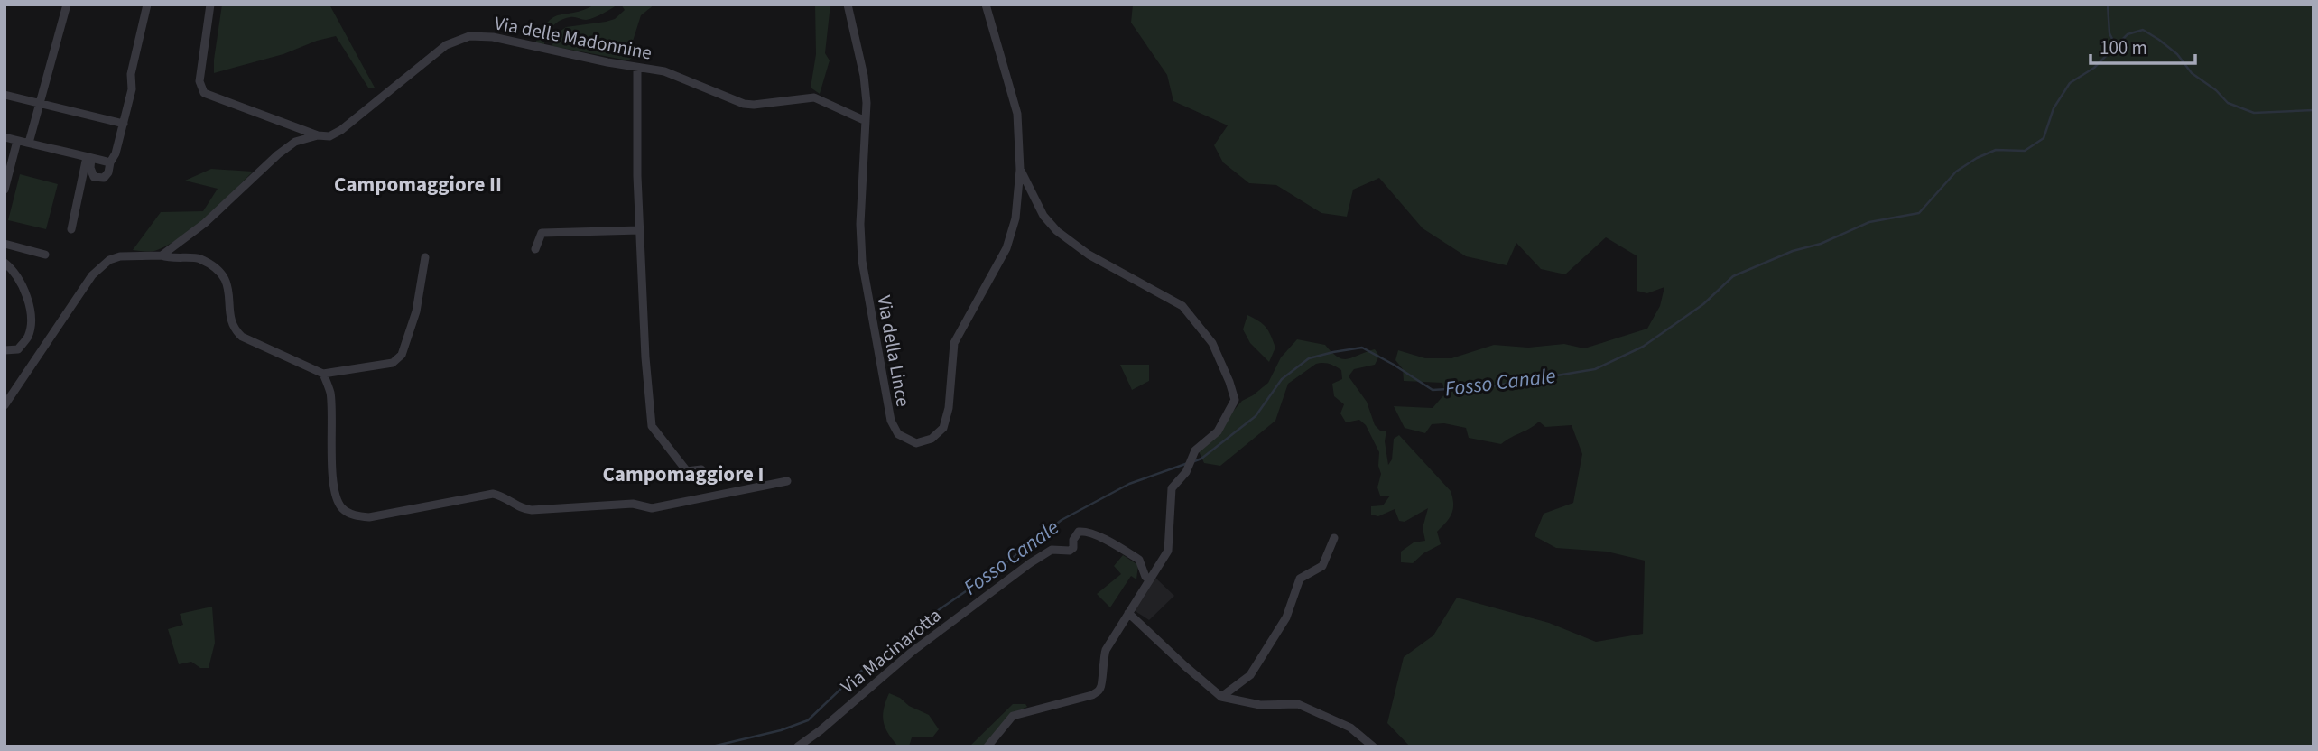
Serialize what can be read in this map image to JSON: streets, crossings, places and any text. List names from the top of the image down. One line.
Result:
{"streets":{"street":["Via delle Madonnine","Via della Lince","Via Macinarotta"]},"crossings":[["Via delle Madonnine","Via della Lince"]],"districts":["Campomaggiore II","Campomaggiore I"],"water":["Fosso Canale"],"scale_bar":"100 m"}
